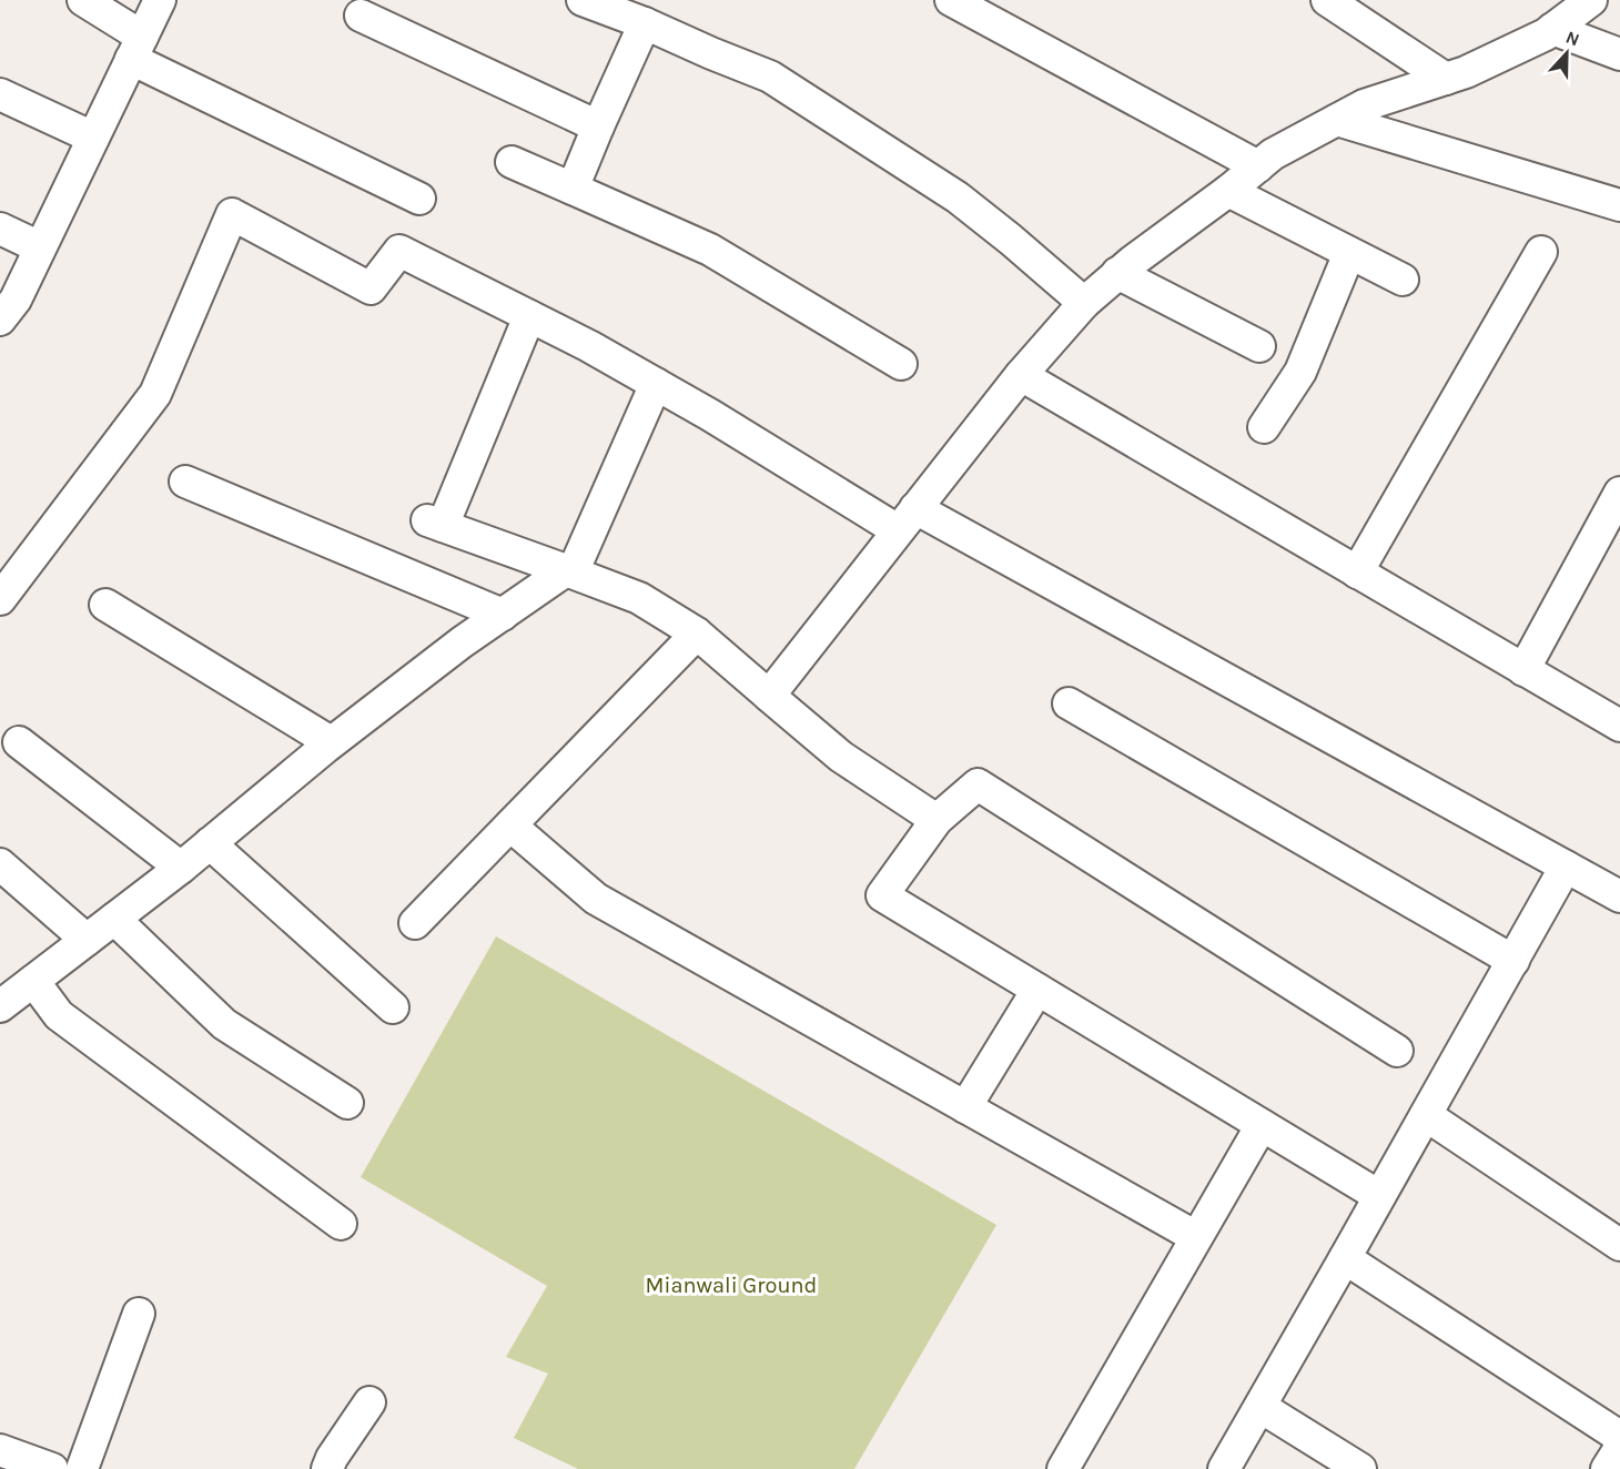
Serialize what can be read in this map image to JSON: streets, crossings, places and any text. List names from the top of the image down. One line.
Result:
{"parks":["Mianwali Ground"],"north":"top"}
